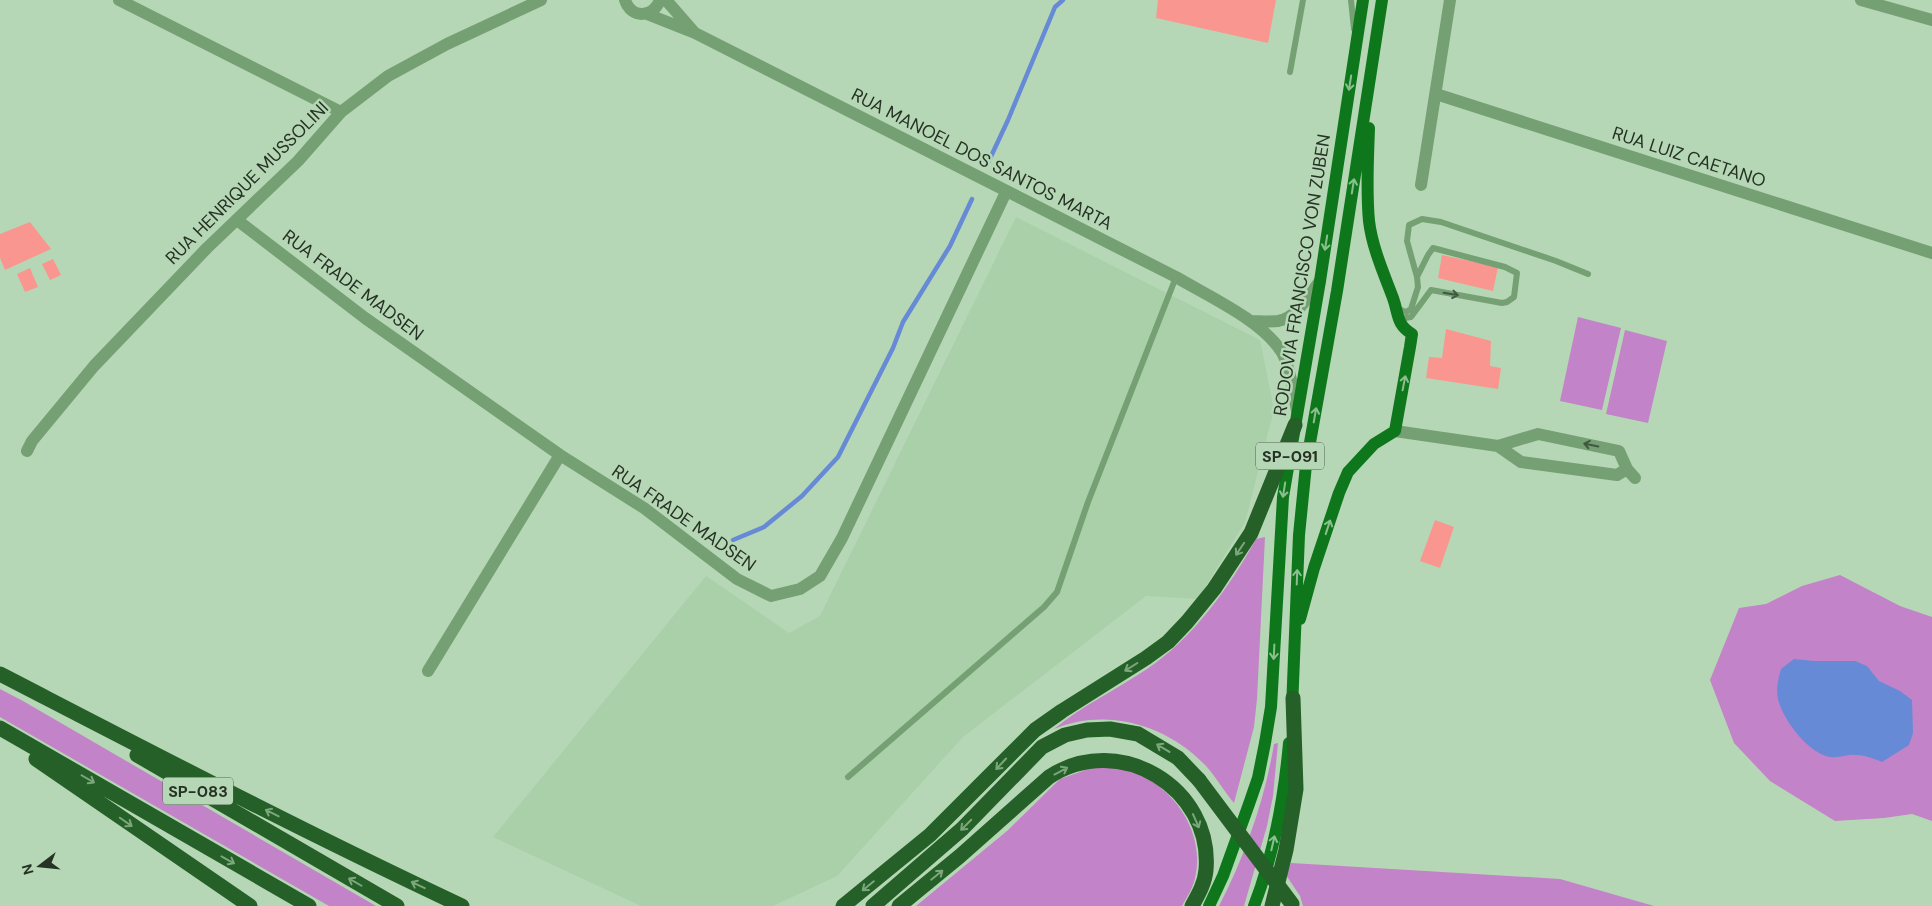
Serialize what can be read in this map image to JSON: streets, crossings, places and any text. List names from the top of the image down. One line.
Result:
{"streets":{"highway":["SP-083"],"main road":["RODOVIA FRANCISCO VON ZUBEN","SP-091"],"street":["RUA LUIZ CAETANO","RUA MANOEL DOS SANTOS MARTA","RUA HENRIQUE MUSSOLINI","RUA FRADE MADSEN"]},"crossings":[["RUA MANOEL DOS SANTOS MARTA","RODOVIA FRANCISCO VON ZUBEN"],["RUA MANOEL DOS SANTOS MARTA","RUA FRADE MADSEN"],["RUA HENRIQUE MUSSOLINI","RUA FRADE MADSEN"]],"north":"left"}
